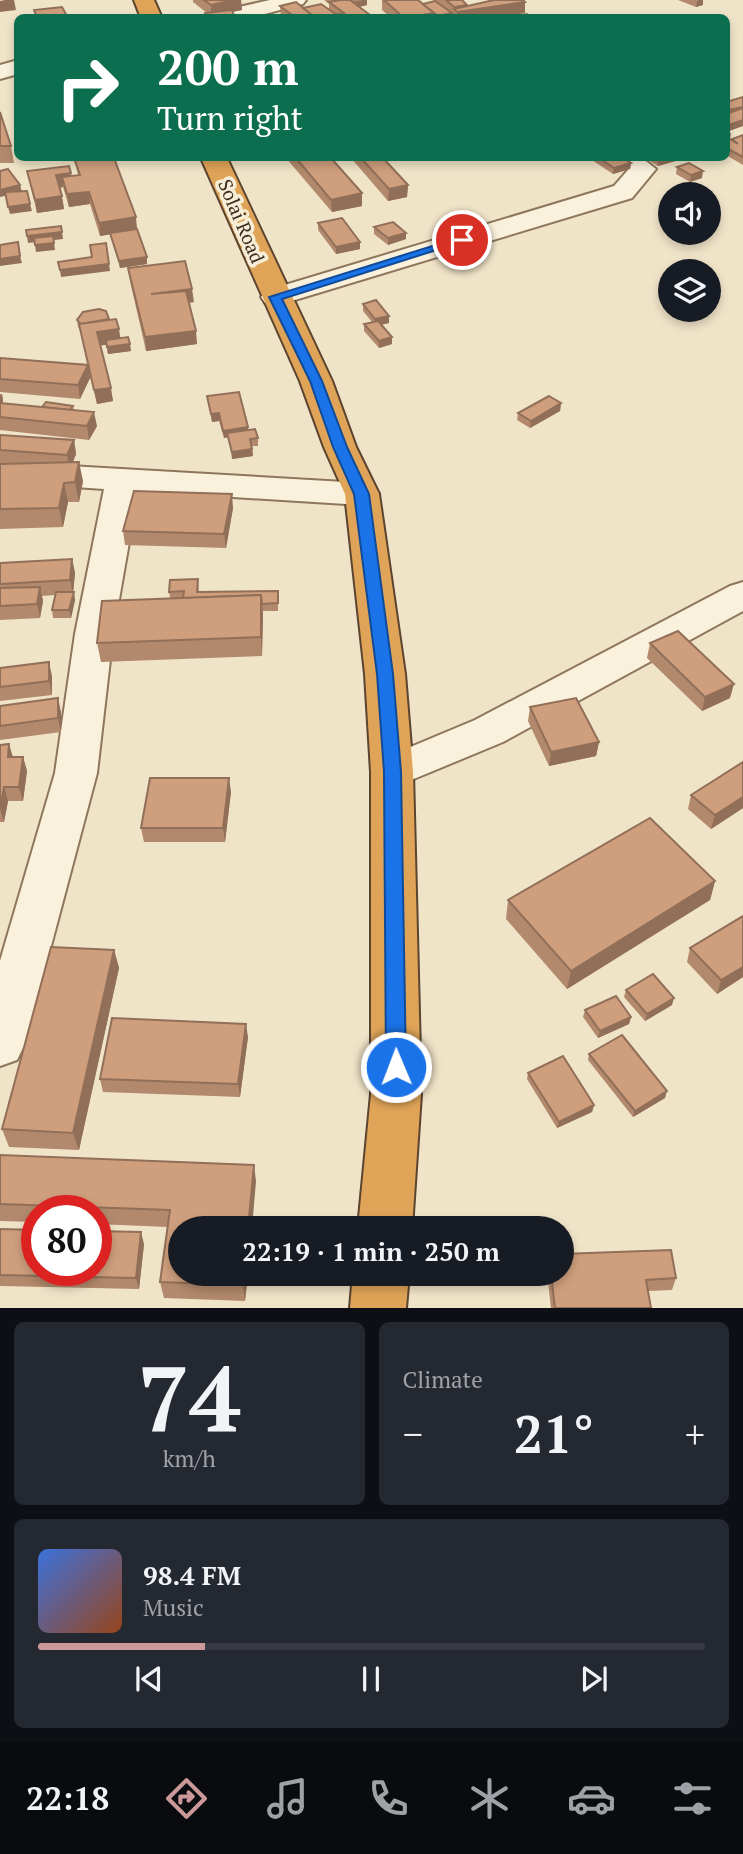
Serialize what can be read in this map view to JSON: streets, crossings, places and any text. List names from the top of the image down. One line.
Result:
{"streets":{"highway":["Solai Road"]},"page":{"turn":["200 m","Turn right"],"limit":"80","trip":"22:19 · 1 min · 250 m","tile":[["74","km/h"],"Climate"],"heat":["−","21°","+"],"song":["98.4 FM","Music"],"tabs":"22:18"}}
